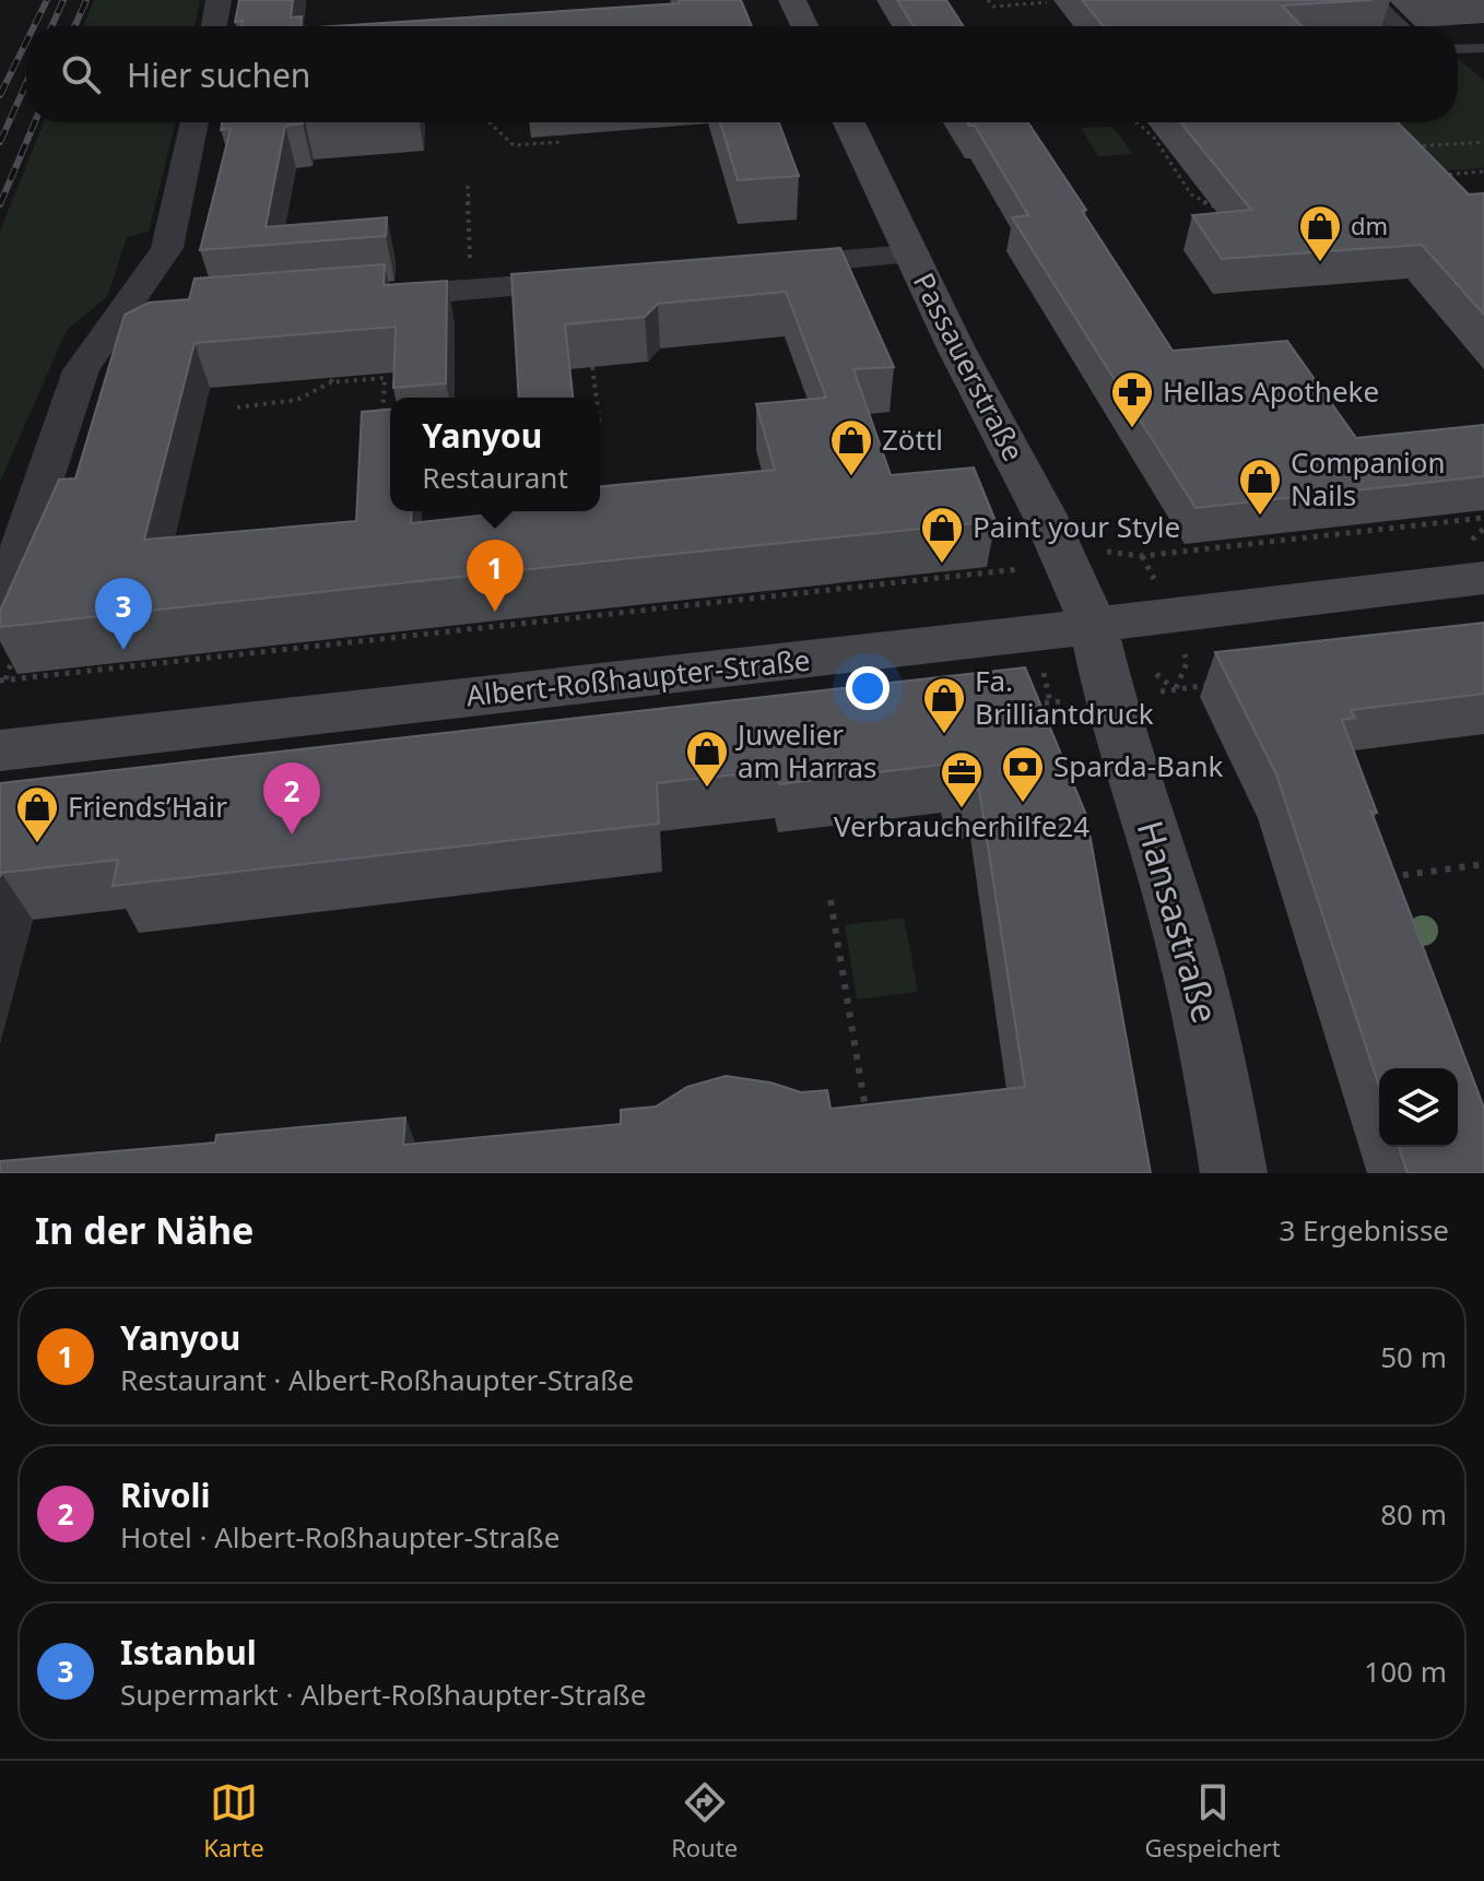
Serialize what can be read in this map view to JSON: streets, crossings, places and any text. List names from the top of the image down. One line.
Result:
{"streets":{"street":["Passauerstraße","Albert-Roßhaupter-Straße","Hansastraße"]},"crossings":[["Passauerstraße","Albert-Roßhaupter-Straße"],["Passauerstraße","Hansastraße"],["Albert-Roßhaupter-Straße","Hansastraße"]],"places":{"shop":["dm","Zöttl","Companion Nails","Paint your Style","Fa. Brilliantdruck","Juwelier am Harras","Friends’Hair"],"pharmacy":["Hellas Apotheke"],"bank":["Sparda-Bank"],"office":["Verbraucherhilfe24"]},"page":{"search":"Hier suchen","popup":["Yanyou","Restaurant"],"pins":["1","3","2"],"heading":["In der Nähe","3 Ergebnisse"],"list":[{"mark":"1","name":"Yanyou","note":"Restaurant · Albert-Roßhaupter-Straße","value":"50 m"},{"mark":"2","name":"Rivoli","note":"Hotel · Albert-Roßhaupter-Straße","value":"80 m"},{"mark":"3","name":"Istanbul","note":"Supermarkt · Albert-Roßhaupter-Straße","value":"100 m"}],"nav":["Karte","Route","Gespeichert"]}}
